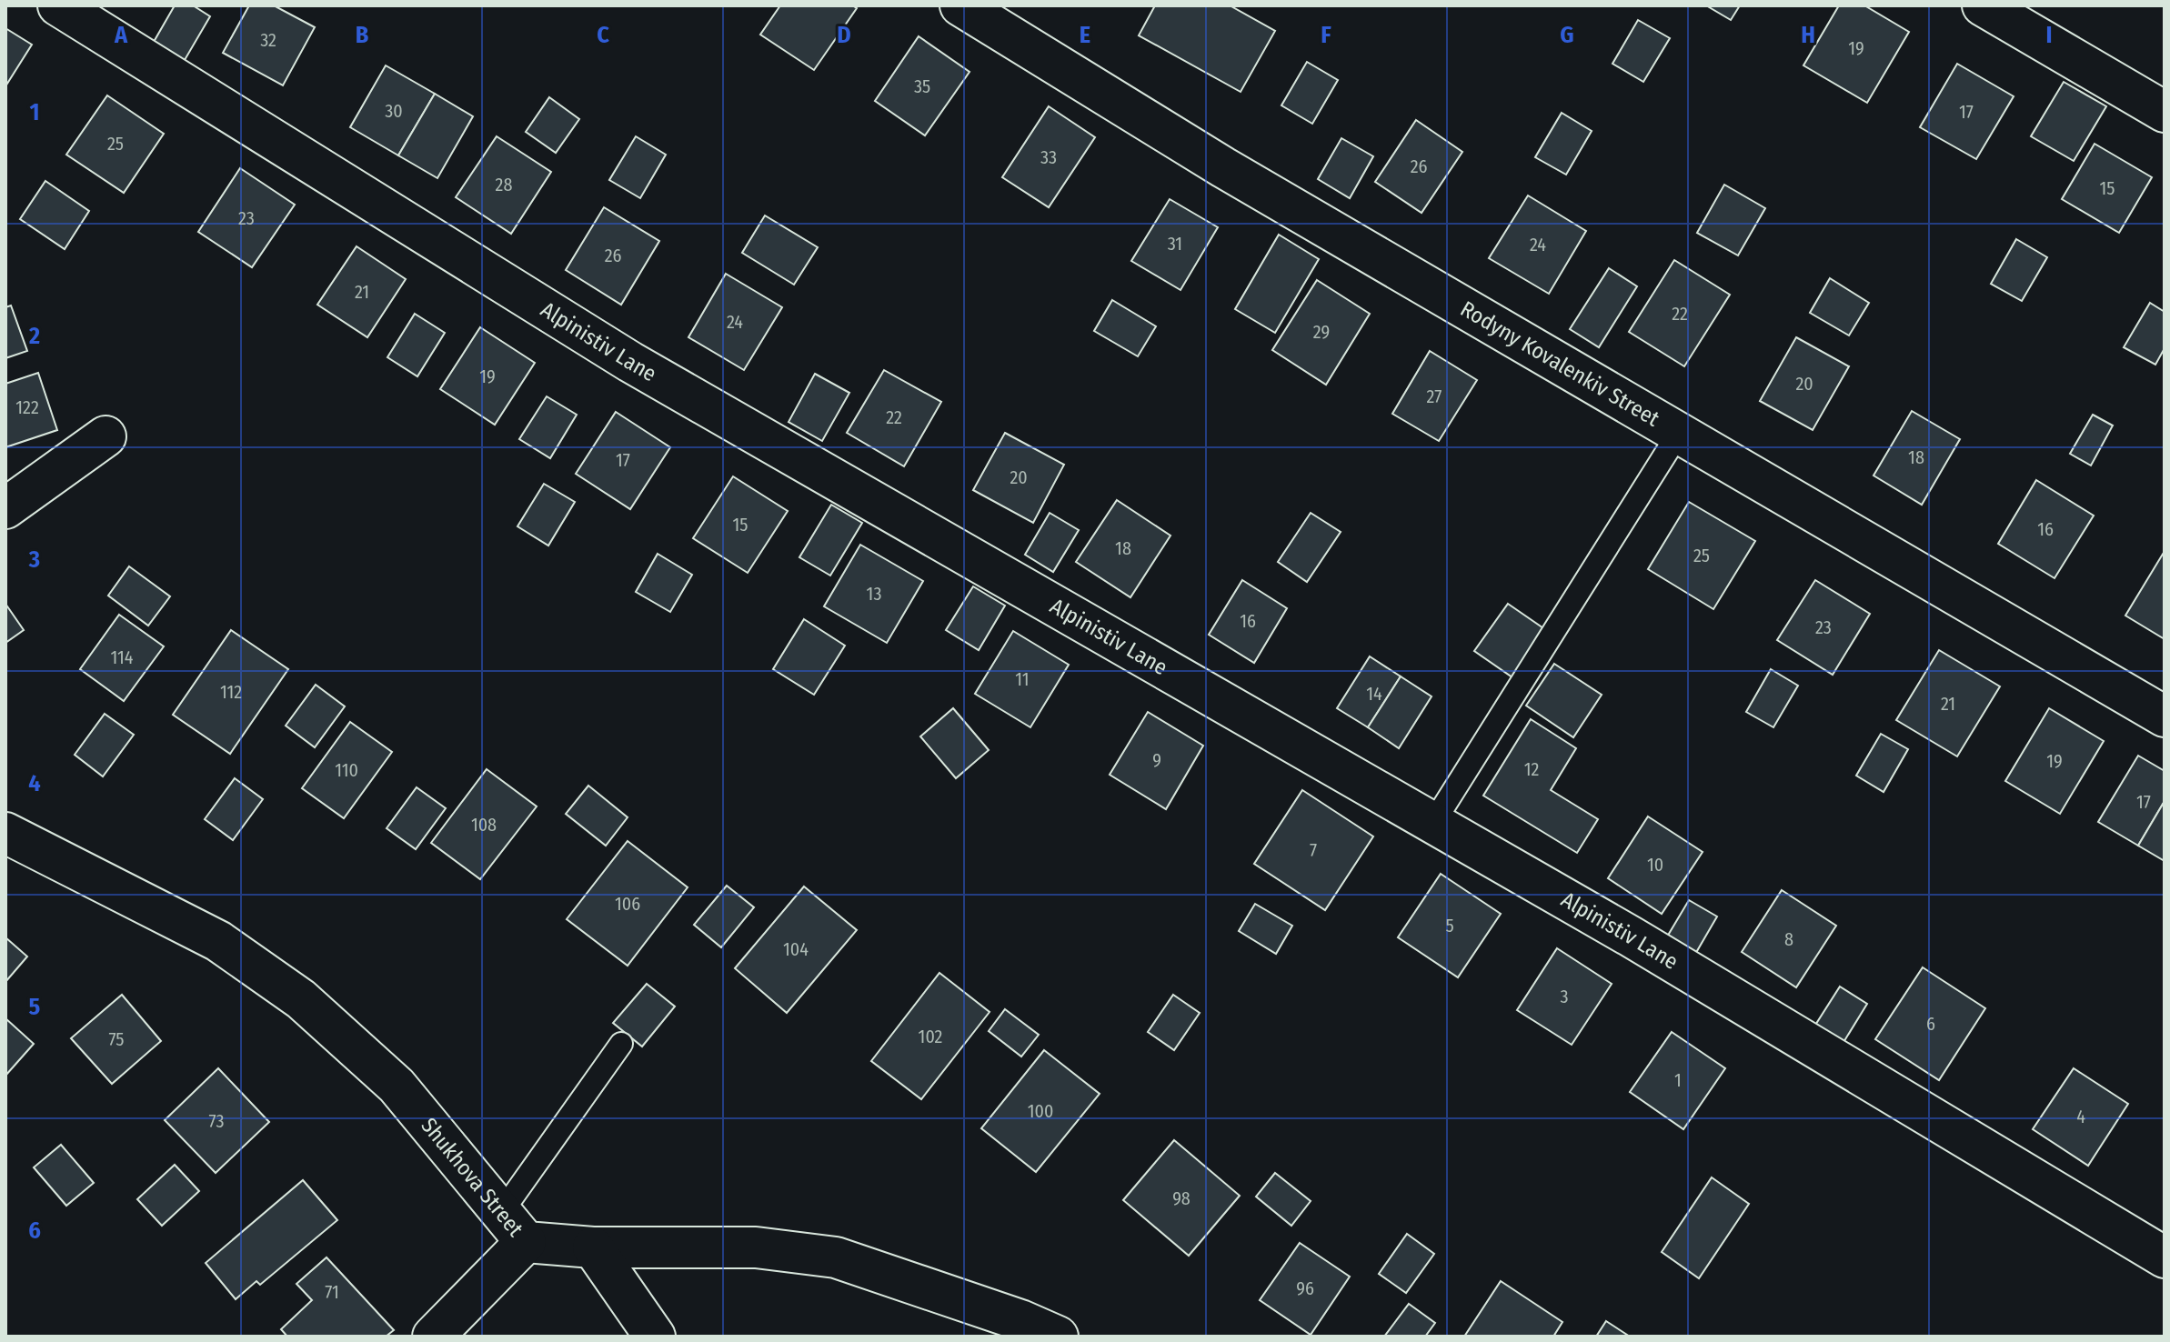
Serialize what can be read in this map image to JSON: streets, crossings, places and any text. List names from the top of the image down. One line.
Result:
{"streets":{"street":["Alpinistiv Lane","Rodyny Kovalenkiv Street","Shukhova Street"]},"house_numbers":["32","19","35","30","17","25","33","26","28","15","23","31","24","26","21","22","24","29","19","20","27","122","22","18","17","20","15","16","18","25","13","16","23","114","11","112","14","21","9","19","12","110","17","108","7","10","106","5","8","104","3","6","102","75","1","100","4","73","98","96","71"],"grid":{"columns":["A","B","C","D","E","F","G","H","I"],"rows":["1","2","3","4","5","6"]}}
